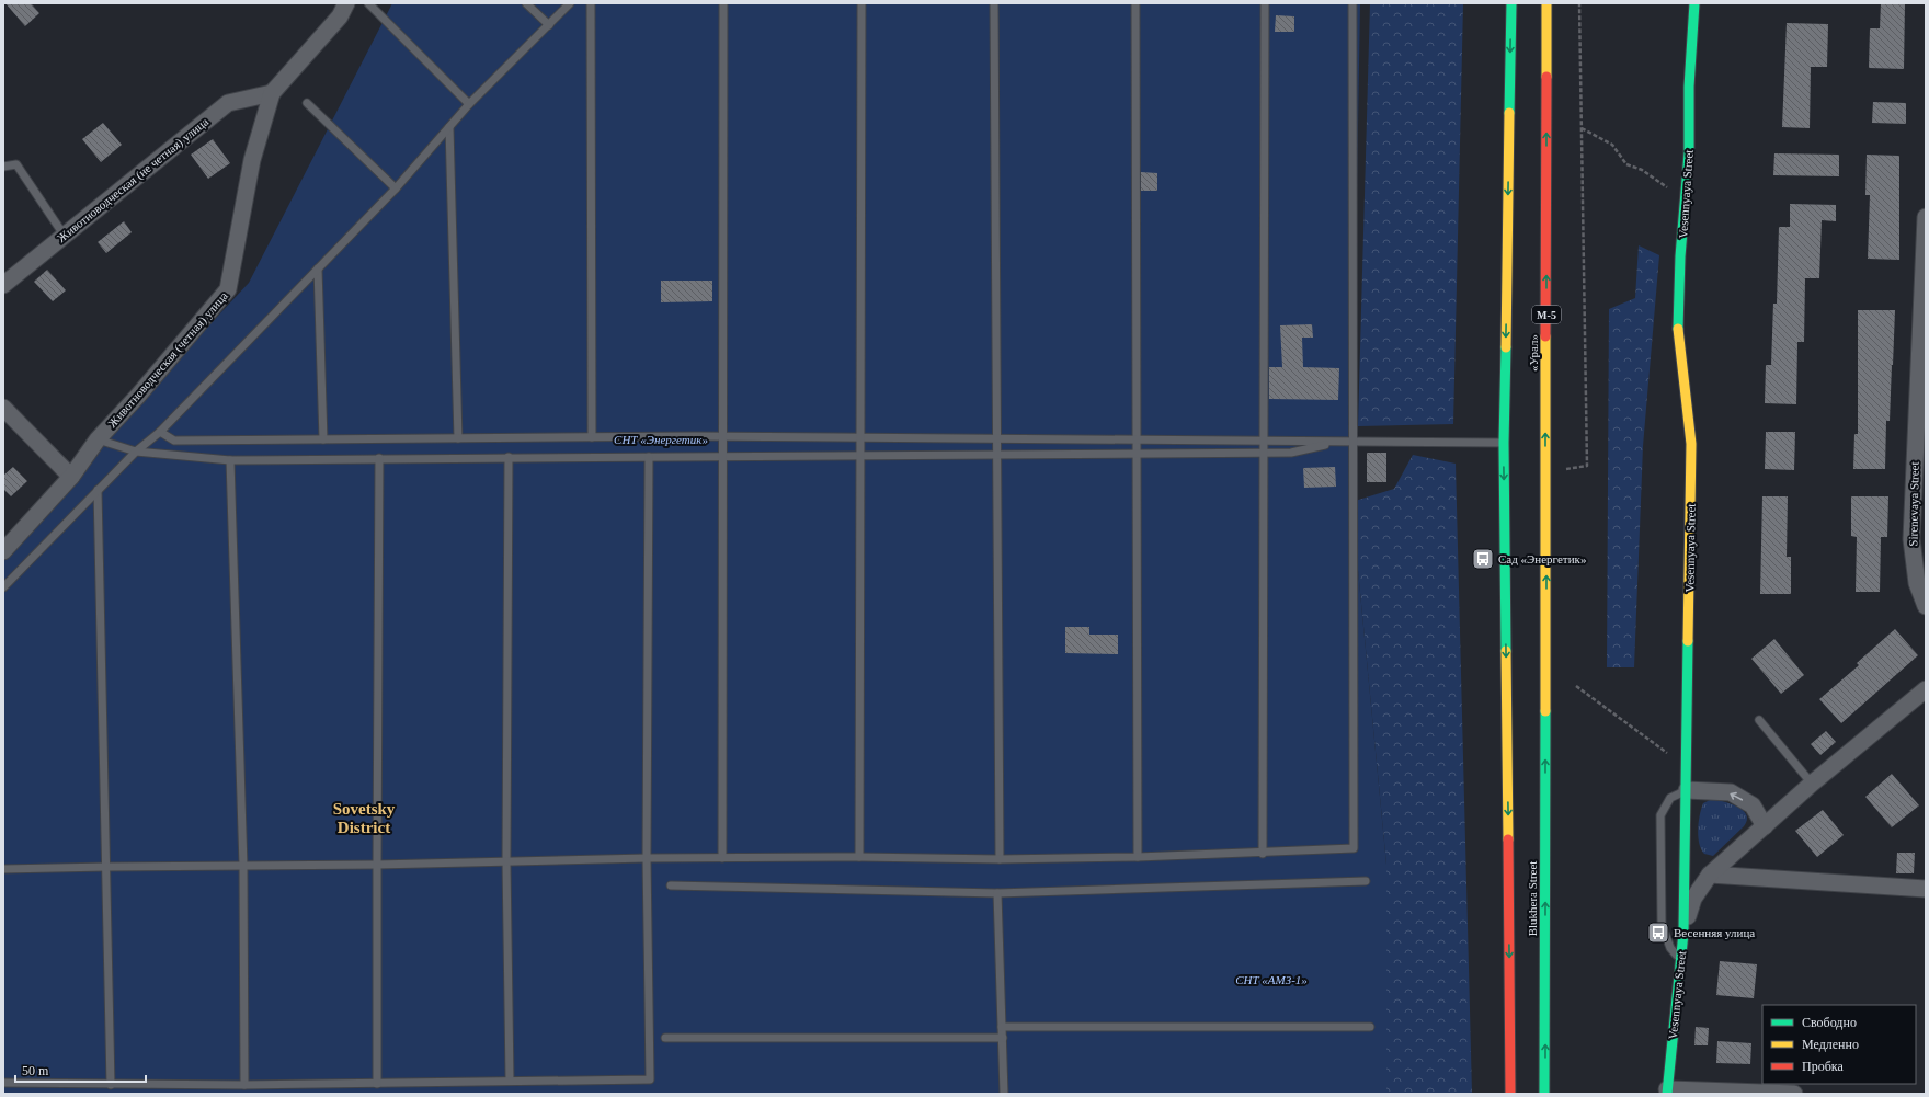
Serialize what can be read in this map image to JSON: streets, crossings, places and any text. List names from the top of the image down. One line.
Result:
{"streets":{"main road":["Vesennyaya Street","М-5","«Урал»","Blukhera Street"],"street":["Животноводческая (не четная) улица","Животноводческая (четная) улица","Sirenevaya Street"]},"crossings":[["Животноводческая (не четная) улица","Животноводческая (четная) улица"],["«Урал»","Blukhera Street"]],"districts":["Sovetsky District"],"parks":["СНТ «Энергетик»","СНТ «АМЗ-1»"],"places":{"bus stop":["Сад «Энергетик»","Весенняя улица"]},"legend":["Свободно","Медленно","Пробка"],"scale_bar":"50 m"}
